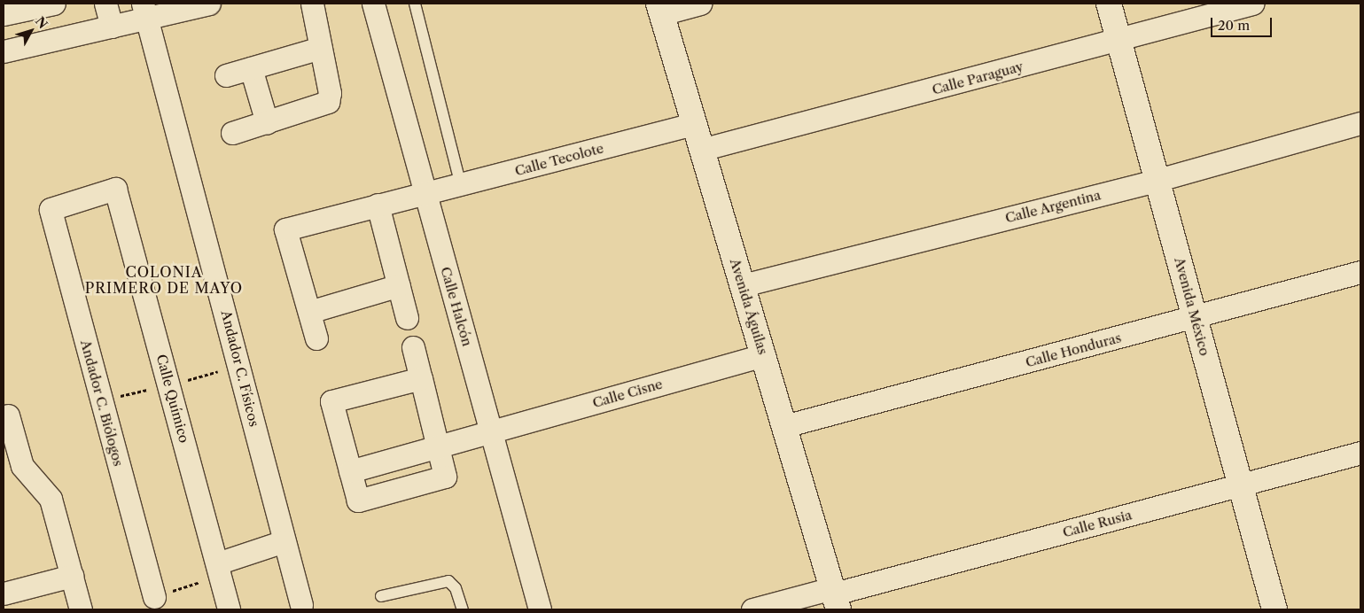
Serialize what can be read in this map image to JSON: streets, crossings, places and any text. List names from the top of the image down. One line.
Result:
{"streets":{"street":["Calle Paraguay","Calle Tecolote","Calle Argentina","Calle Halcón","Avenida Águilas","Avenida México","Calle Honduras","Andador C. Físicos","Calle Cisne","Calle Químico","Andador C. Biólogos","Calle Rusia"]},"crossings":[["Calle Paraguay","Avenida Águilas"],["Calle Paraguay","Avenida México"],["Calle Tecolote","Calle Halcón"],["Calle Tecolote","Avenida Águilas"],["Calle Argentina","Avenida Águilas"],["Calle Argentina","Avenida México"],["Calle Halcón","Calle Cisne"],["Avenida Águilas","Calle Honduras"],["Avenida Águilas","Calle Cisne"],["Avenida Águilas","Calle Rusia"],["Avenida México","Calle Honduras"],["Avenida México","Calle Rusia"],["Calle Químico","Andador C. Biólogos"]],"districts":["COLONIA PRIMERO DE MAYO"],"scale_bar":"20 m","north":"top right"}
